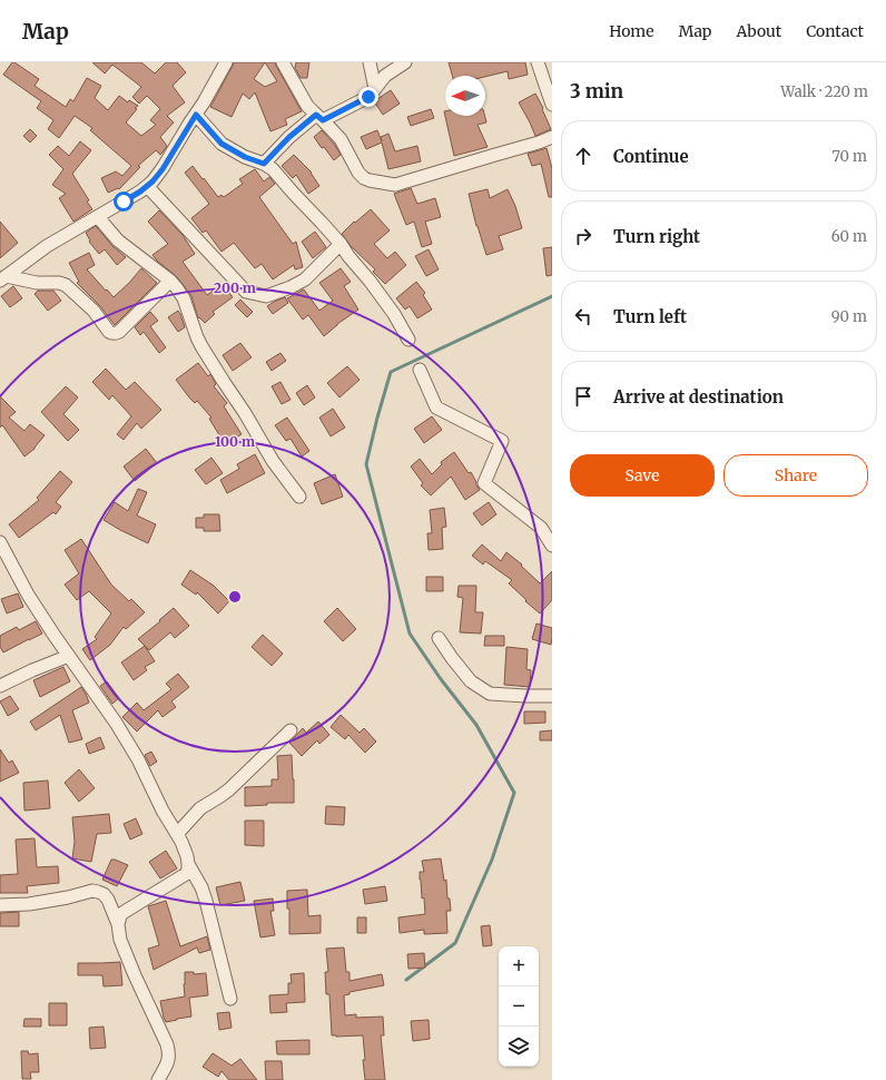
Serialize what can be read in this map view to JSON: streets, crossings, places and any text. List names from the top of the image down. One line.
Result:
{"north":"left","page":{"header":"Map","nav":["Home","Map","About","Contact"],"heading":["3 min","Walk · 220 m"],"list":[["Continue","70 m"],["Turn right","60 m"],["Turn left","90 m"],"Arrive at destination"],"buttons":["Save","Share"],"map_buttons":["+","−"]},"rings":["200 m","100 m"]}
